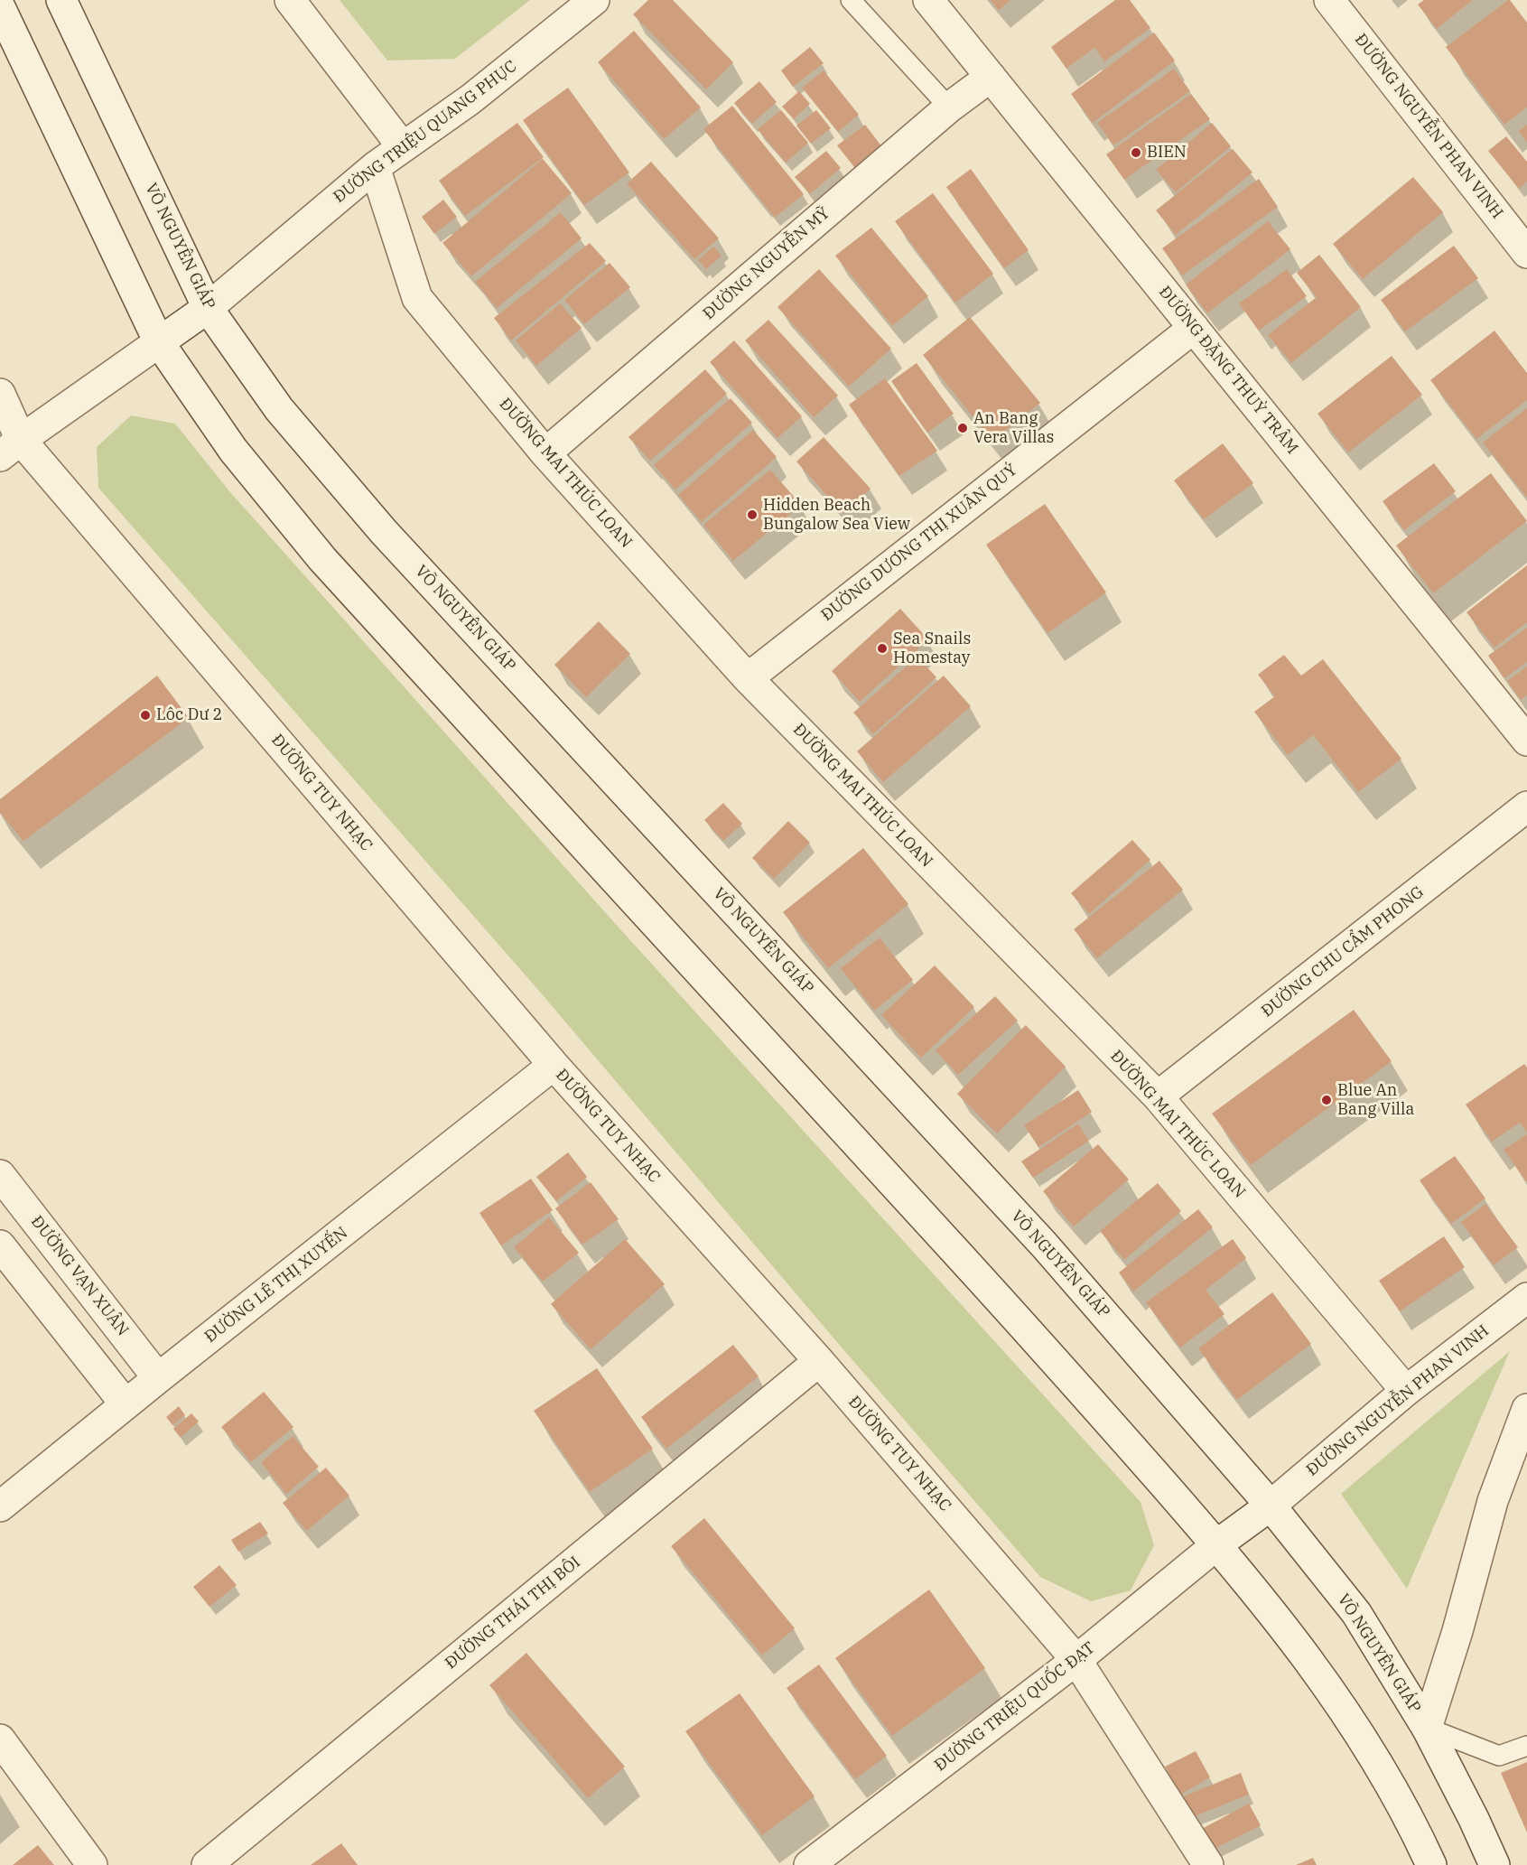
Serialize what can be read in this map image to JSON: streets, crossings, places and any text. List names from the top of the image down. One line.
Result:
{"streets":{"street":["ĐƯỜNG NGUYỄN PHAN VINH","ĐƯỜNG TRIỆU QUANG PHỤC","VÕ NGUYÊN GIÁP","ĐƯỜNG NGUYỄN MỸ","ĐƯỜNG ĐẶNG THUỲ TRÂM","ĐƯỜNG MAI THÚC LOAN","ĐƯỜNG DƯƠNG THỊ XUÂN QUÝ","ĐƯỜNG TUY NHẠC","ĐƯỜNG CHU CẨM PHONG","ĐƯỜNG VẠN XUÂN","ĐƯỜNG LÊ THỊ XUYẾN","ĐƯỜNG THÁI THỊ BÔI","ĐƯỜNG TRIỆU QUỐC ĐẠT"]},"crossings":[["ĐƯỜNG NGUYỄN PHAN VINH","VÕ NGUYÊN GIÁP"],["ĐƯỜNG NGUYỄN PHAN VINH","ĐƯỜNG MAI THÚC LOAN"],["ĐƯỜNG NGUYỄN PHAN VINH","ĐƯỜNG TRIỆU QUỐC ĐẠT"],["ĐƯỜNG TRIỆU QUANG PHỤC","VÕ NGUYÊN GIÁP"],["ĐƯỜNG TRIỆU QUANG PHỤC","ĐƯỜNG MAI THÚC LOAN"],["ĐƯỜNG NGUYỄN MỸ","ĐƯỜNG ĐẶNG THUỲ TRÂM"],["ĐƯỜNG NGUYỄN MỸ","ĐƯỜNG MAI THÚC LOAN"],["ĐƯỜNG ĐẶNG THUỲ TRÂM","ĐƯỜNG DƯƠNG THỊ XUÂN QUÝ"],["ĐƯỜNG MAI THÚC LOAN","ĐƯỜNG DƯƠNG THỊ XUÂN QUÝ"],["ĐƯỜNG MAI THÚC LOAN","ĐƯỜNG CHU CẨM PHONG"],["ĐƯỜNG TUY NHẠC","ĐƯỜNG LÊ THỊ XUYẾN"],["ĐƯỜNG TUY NHẠC","ĐƯỜNG THÁI THỊ BÔI"],["ĐƯỜNG TUY NHẠC","ĐƯỜNG TRIỆU QUỐC ĐẠT"],["ĐƯỜNG VẠN XUÂN","ĐƯỜNG LÊ THỊ XUYẾN"]],"places":["BIEN","An Bang Vera Villas","Hidden Beach Bungalow Sea View","Sea Snails Homestay","Lôc Dư 2","Blue An Bang Villa"]}
